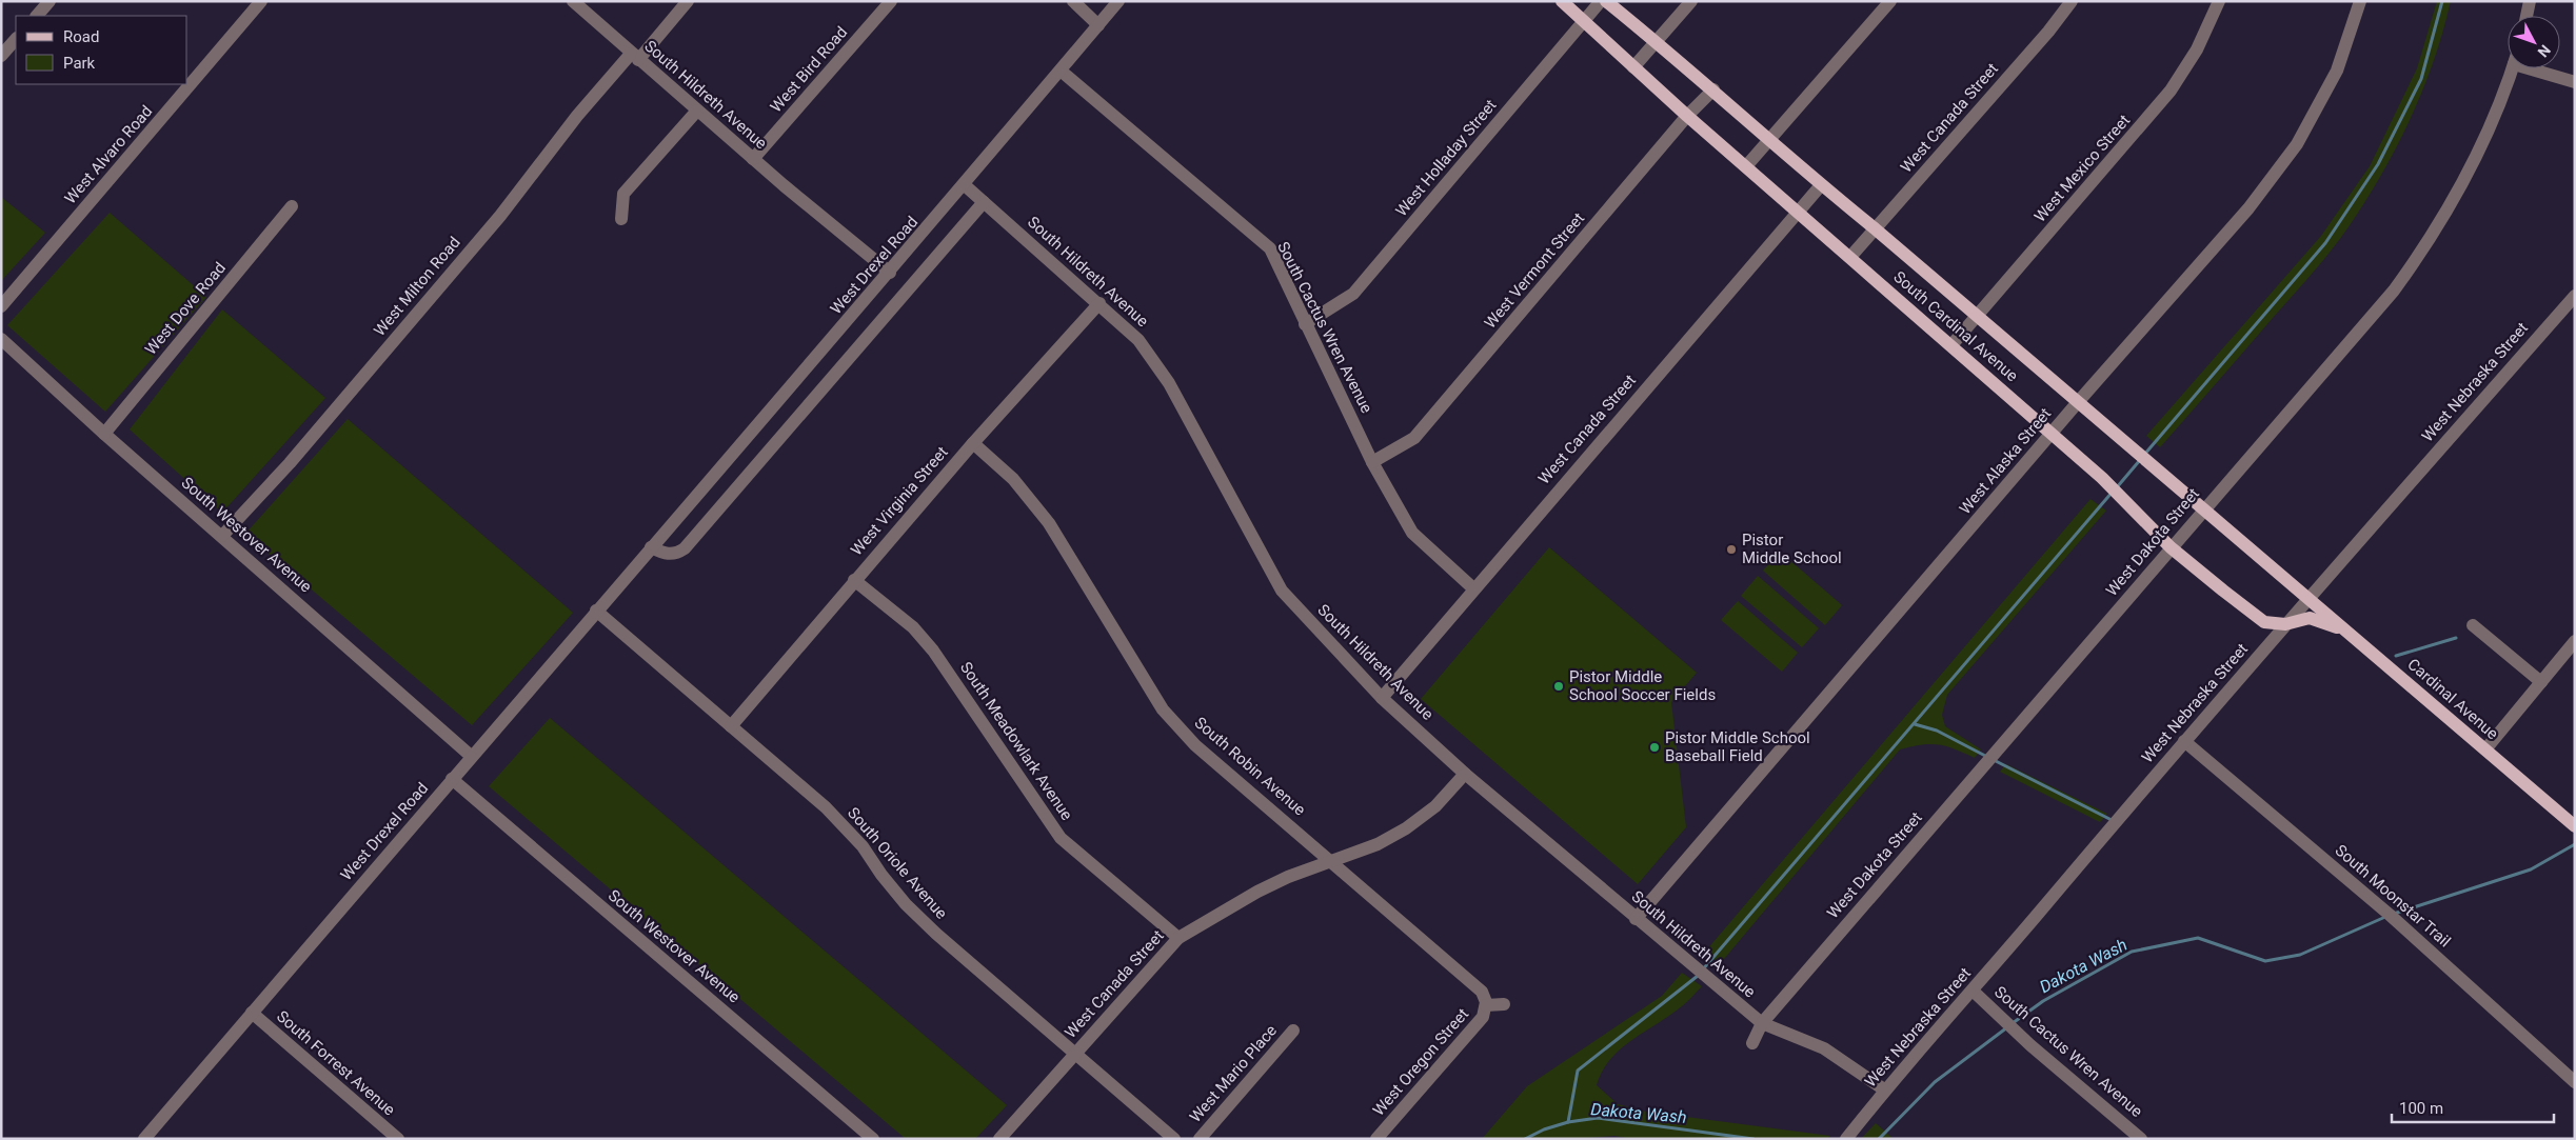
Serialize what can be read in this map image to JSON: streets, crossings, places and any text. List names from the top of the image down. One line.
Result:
{"streets":{"main road":["South Cardinal Avenue","Cardinal Avenue"],"street":["West Bird Road","South Hildreth Avenue","West Canada Street","West Alvaro Road","West Holladay Street","West Mexico Street","West Drexel Road","West Vermont Street","West Milton Road","West Dove Road","South Cactus Wren Avenue","West Nebraska Street","West Alaska Street","West Virginia Street","South Westover Avenue","West Dakota Street","South Meadowlark Avenue","South Robin Avenue","South Oriole Avenue","South Moonstar Trail","West Oregon Street","South Forrest Avenue","West Mario Place"]},"crossings":[["West Bird Road","South Hildreth Avenue"],["South Hildreth Avenue","West Canada Street"],["South Hildreth Avenue","West Drexel Road"],["South Hildreth Avenue","West Milton Road"],["South Hildreth Avenue","West Nebraska Street"],["South Hildreth Avenue","West Alaska Street"],["South Hildreth Avenue","West Virginia Street"],["South Hildreth Avenue","West Dakota Street"],["West Canada Street","South Cardinal Avenue"],["West Canada Street","South Cactus Wren Avenue"],["West Canada Street","South Meadowlark Avenue"],["West Canada Street","South Robin Avenue"],["West Canada Street","South Oriole Avenue"],["West Holladay Street","South Cardinal Avenue"],["West Holladay Street","South Cactus Wren Avenue"],["West Mexico Street","South Cardinal Avenue"],["West Drexel Road","South Cactus Wren Avenue"],["West Drexel Road","South Westover Avenue"],["West Drexel Road","South Oriole Avenue"],["West Drexel Road","South Forrest Avenue"],["West Vermont Street","South Cardinal Avenue"],["West Vermont Street","South Cactus Wren Avenue"],["West Milton Road","South Westover Avenue"],["West Dove Road","South Westover Avenue"],["South Cardinal Avenue","West Nebraska Street"],["South Cardinal Avenue","West Alaska Street"],["South Cardinal Avenue","West Dakota Street"],["South Cardinal Avenue","Cardinal Avenue"],["South Cactus Wren Avenue","West Nebraska Street"],["West Nebraska Street","Cardinal Avenue"],["West Nebraska Street","South Moonstar Trail"],["West Virginia Street","South Meadowlark Avenue"],["West Virginia Street","South Robin Avenue"],["West Virginia Street","South Oriole Avenue"],["South Robin Avenue","West Oregon Street"]],"water":["Dakota Wash"],"places":["Pistor Middle School","Pistor Middle School Soccer Fields","Pistor Middle School Baseball Field"],"legend":["Road","Park"],"scale_bar":"100 m","north":"bottom right"}
